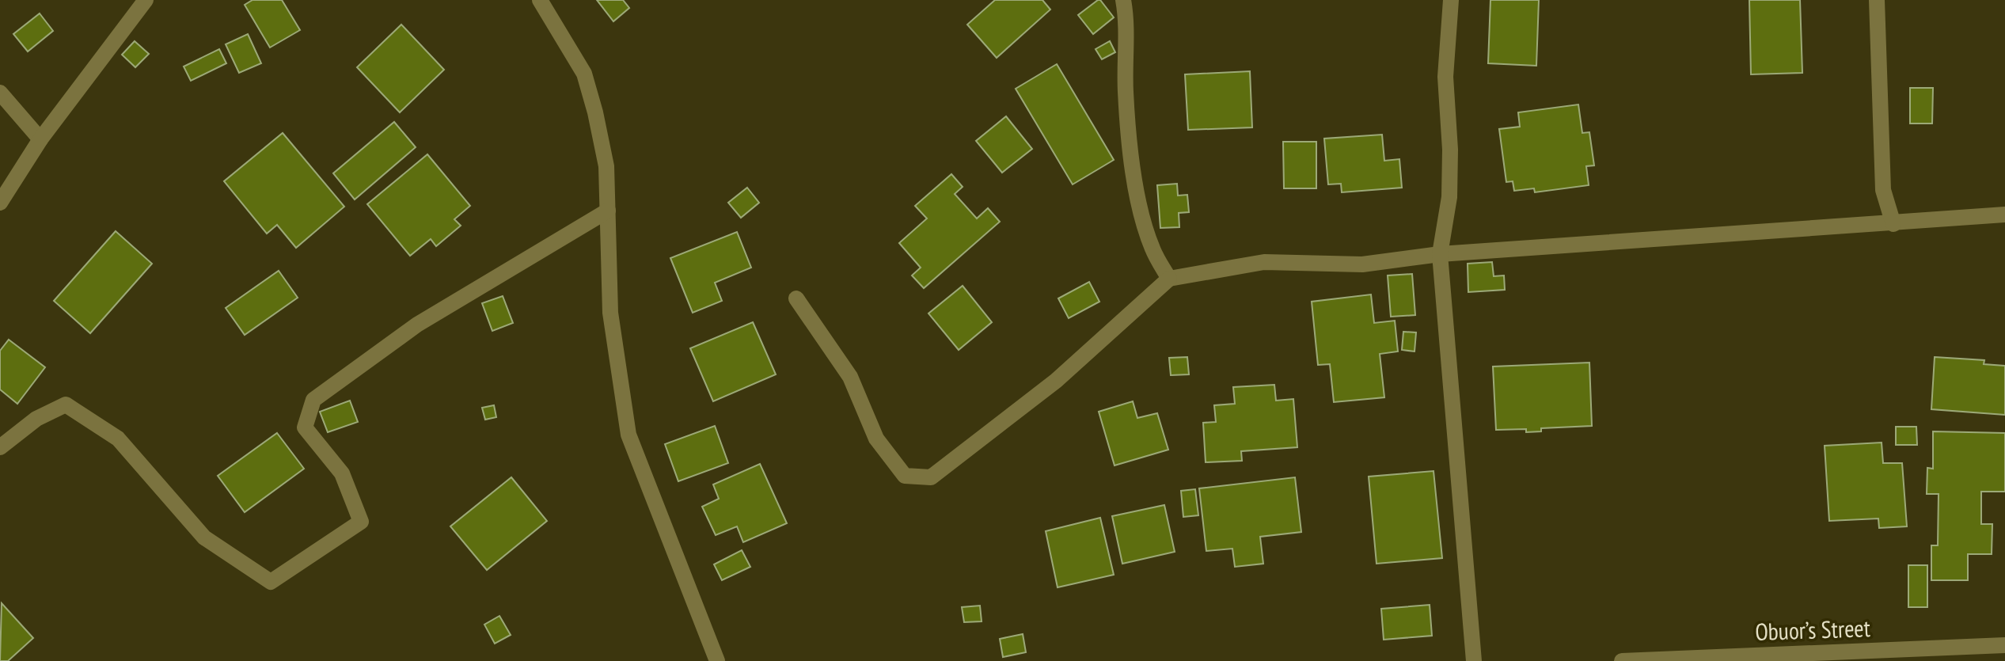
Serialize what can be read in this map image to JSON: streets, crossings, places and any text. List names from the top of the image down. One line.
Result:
{"streets":{"street":["Obuor’s Street"]}}
